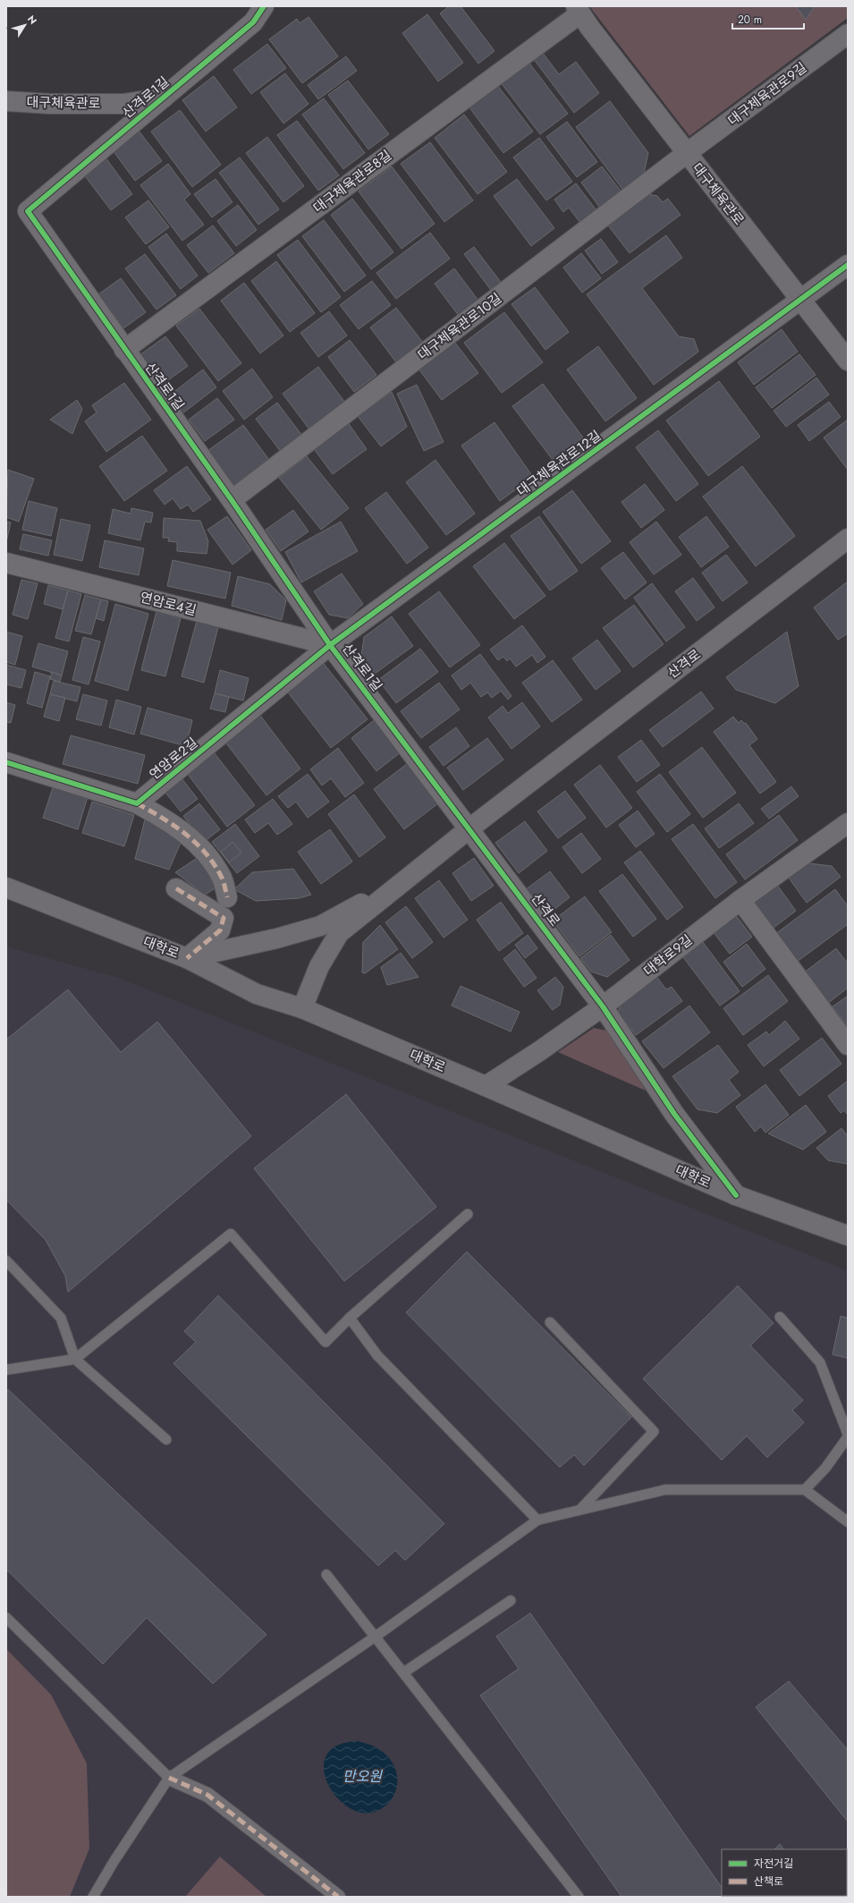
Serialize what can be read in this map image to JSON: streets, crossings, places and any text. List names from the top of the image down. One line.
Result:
{"streets":{"street":["대구체육관로9길","산격로1길","대구체육관로","대구체육관로8길","대구체육관로10길","대구체육관로12길","연암로4길","산격로","연암로2길","대학로","대학로9길"]},"crossings":[["대구체육관로9길","대구체육관로"],["대구체육관로9길","대구체육관로10길"],["산격로1길","대구체육관로"],["산격로1길","대구체육관로8길"],["산격로1길","대구체육관로10길"],["산격로1길","대구체육관로12길"],["산격로1길","연암로4길"],["산격로1길","산격로"],["산격로1길","연암로2길"],["대구체육관로","대구체육관로8길"],["대구체육관로","대구체육관로10길"],["대구체육관로","대구체육관로12길"],["대구체육관로12길","연암로4길"],["대구체육관로12길","연암로2길"],["연암로4길","연암로2길"],["산격로","대학로"],["산격로","대학로9길"],["대학로","대학로9길"]],"water":["만오원"],"legend":["자전거길","산책로"],"scale_bar":"20 m","north":"top right"}
